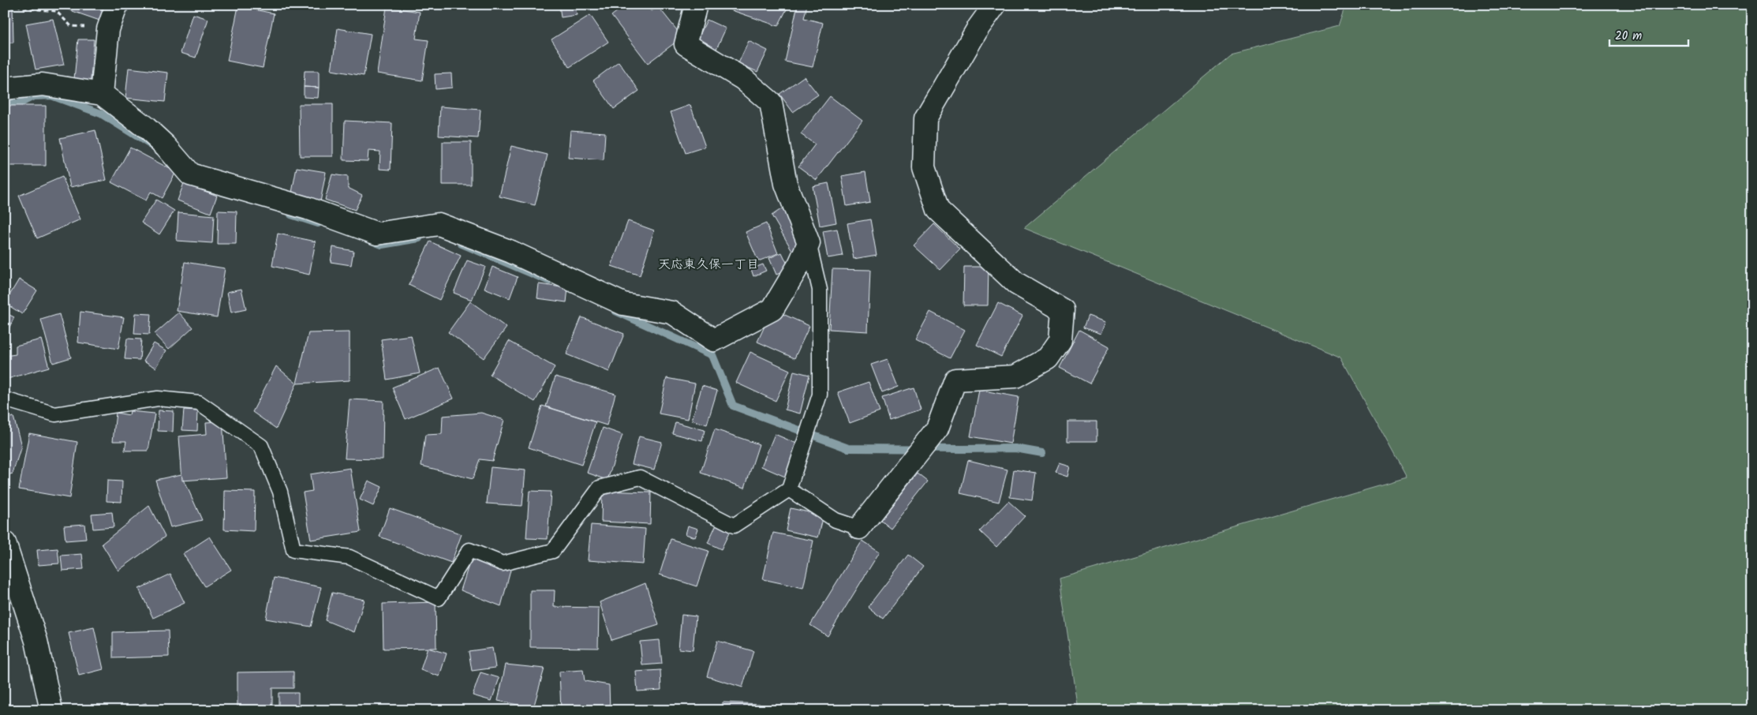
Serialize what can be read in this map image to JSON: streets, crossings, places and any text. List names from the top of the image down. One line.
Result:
{"districts":["天応東久保一丁目"],"scale_bar":"20 m"}
